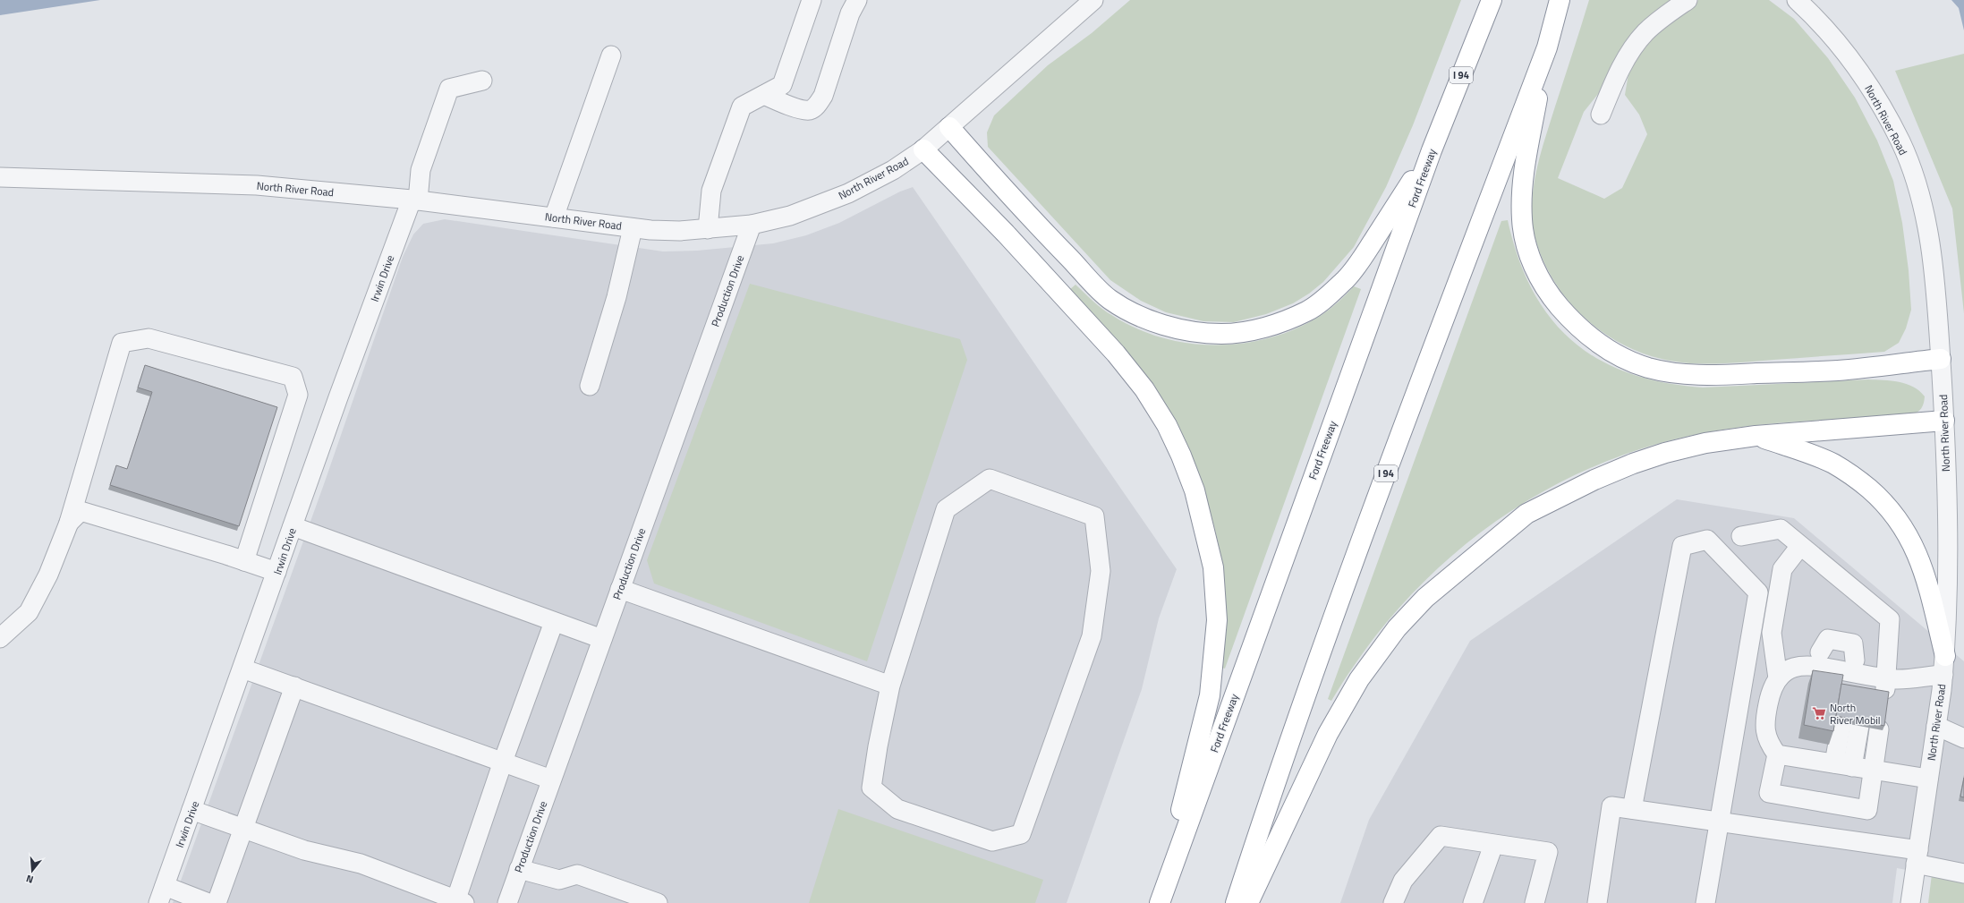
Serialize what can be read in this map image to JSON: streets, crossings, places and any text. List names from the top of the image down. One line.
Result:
{"streets":{"highway":["I 94","Ford Freeway"],"street":["North River Road","Irwin Drive","Production Drive"]},"crossings":[["North River Road","Irwin Drive"],["North River Road","Production Drive"]],"places":{"supermarket":["North River Mobil"]},"north":"bottom"}
